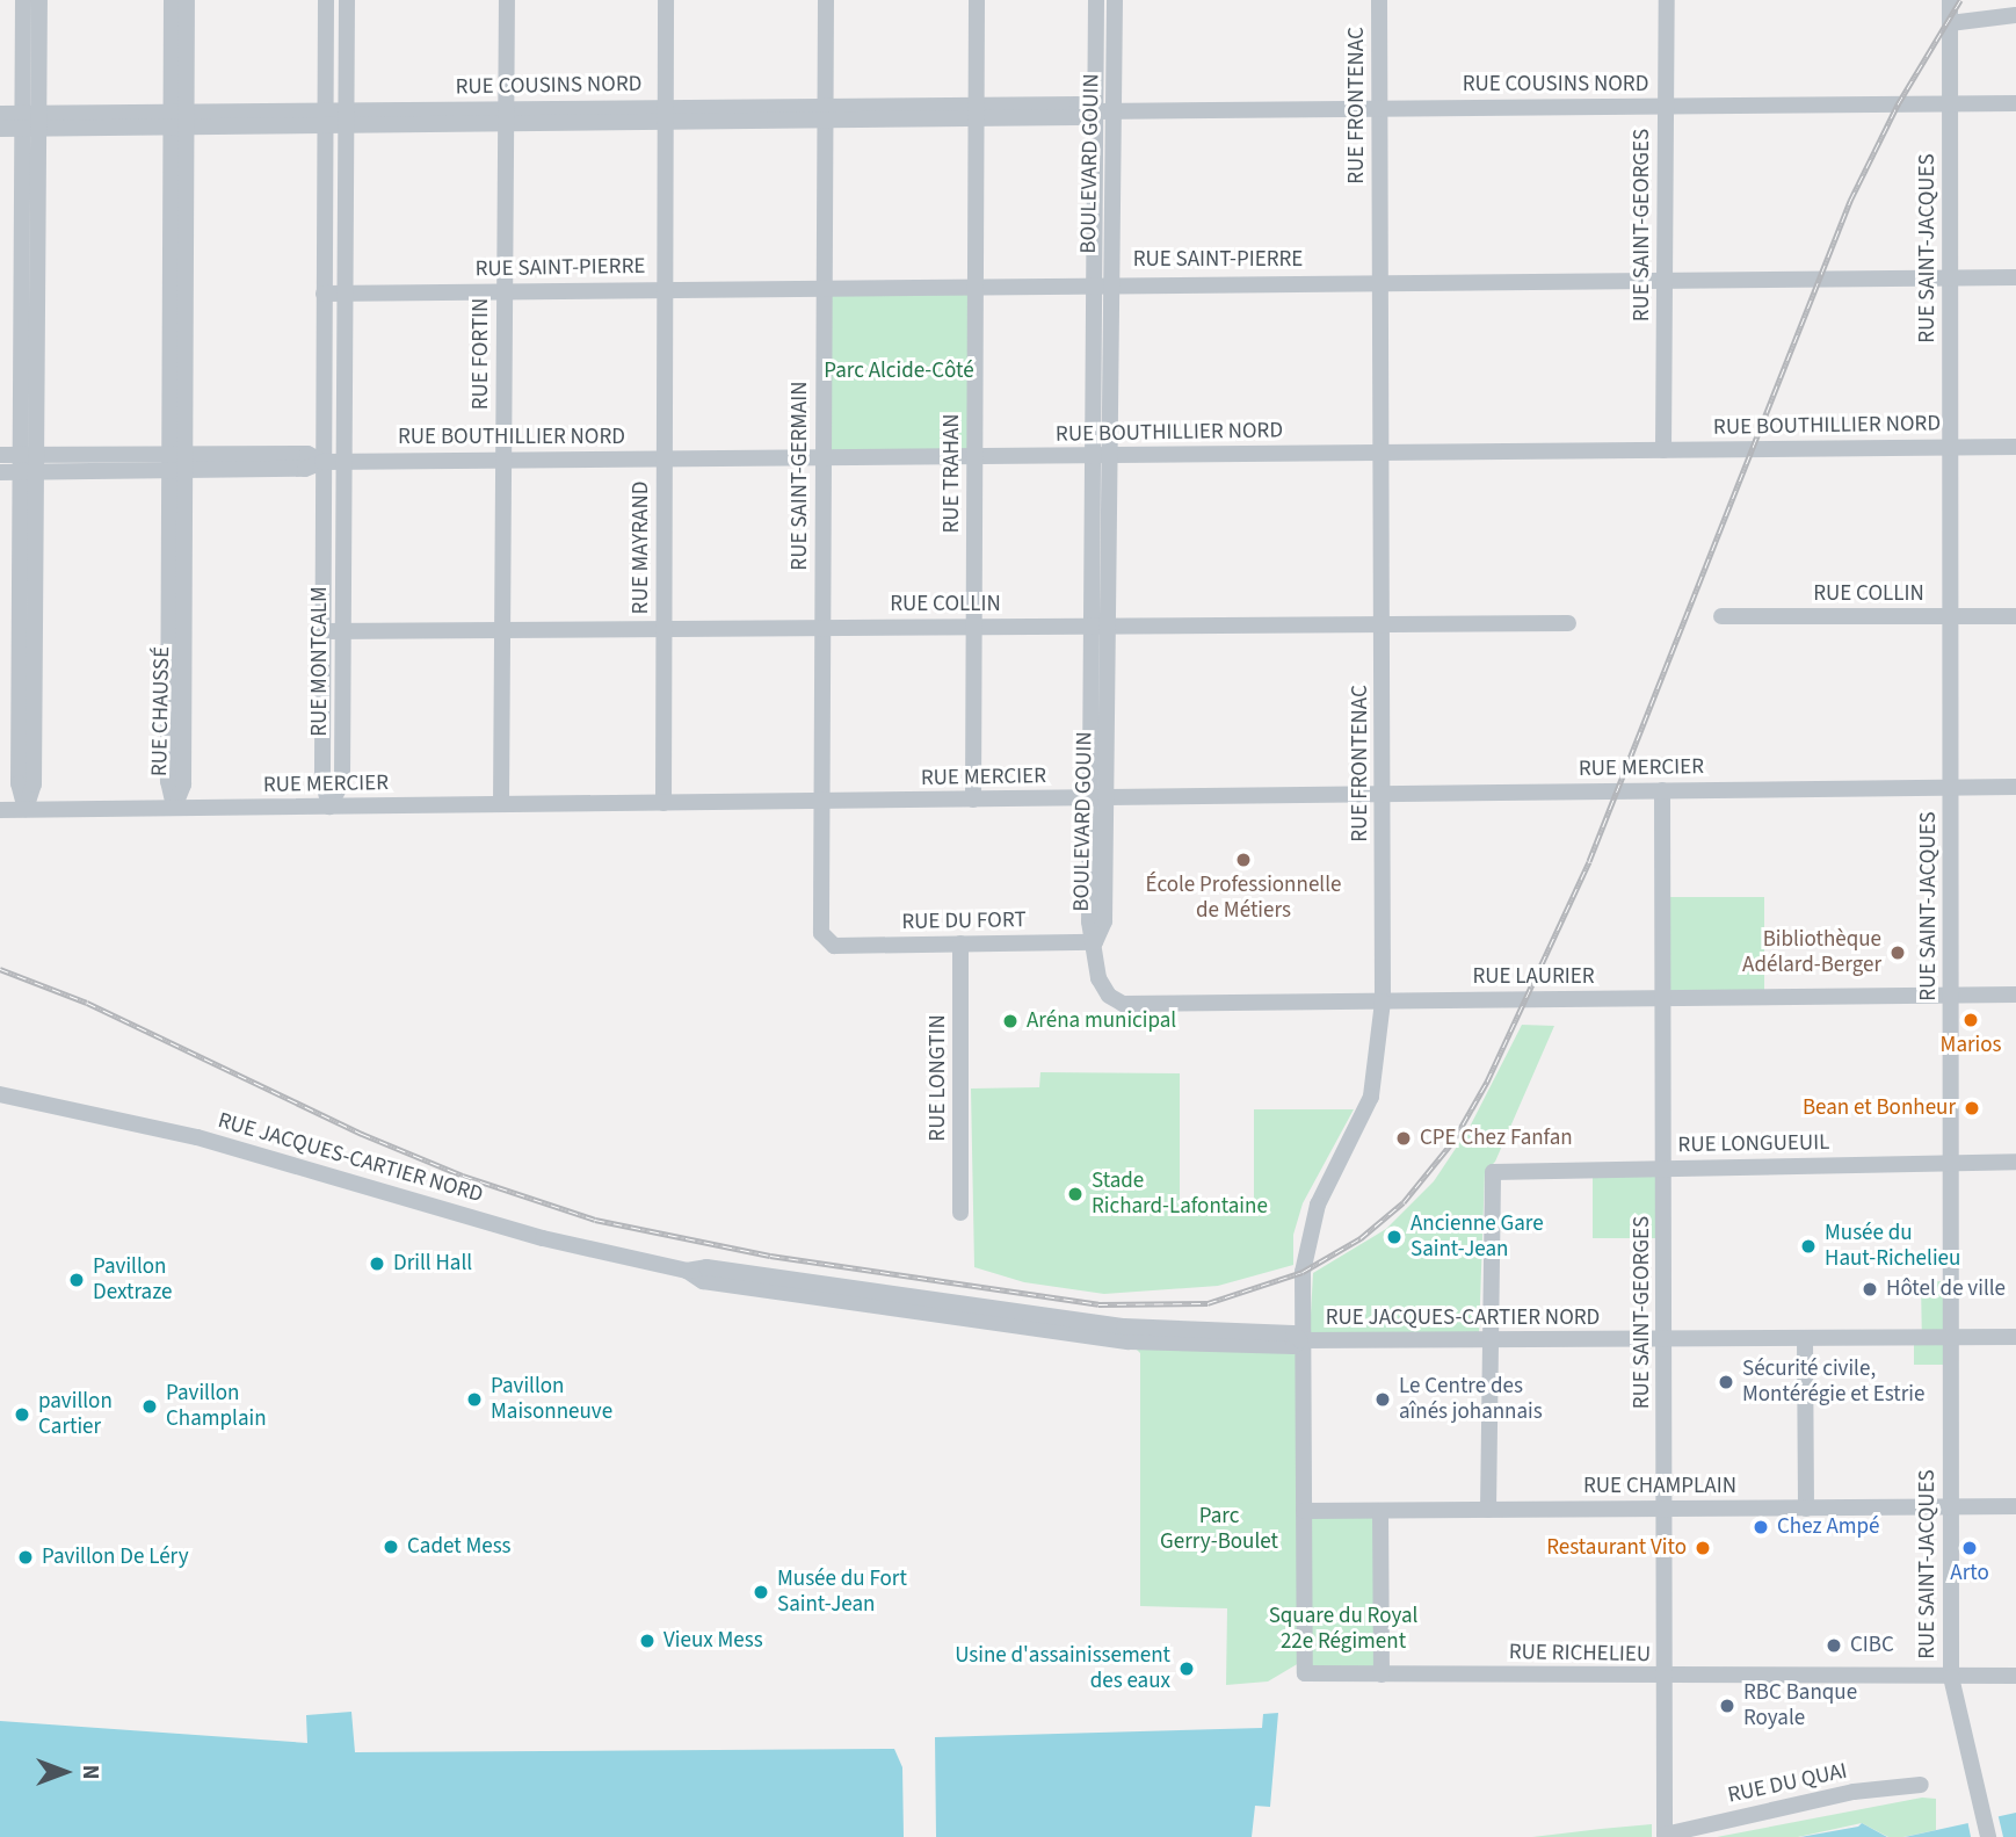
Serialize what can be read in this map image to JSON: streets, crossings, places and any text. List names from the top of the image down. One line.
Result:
{"streets":{"street":["RUE COUSINS NORD","RUE FRONTENAC","BOULEVARD GOUIN","RUE SAINT-GEORGES","RUE SAINT-JACQUES","RUE SAINT-PIERRE","RUE FORTIN","RUE BOUTHILLIER NORD","RUE TRAHAN","RUE SAINT-GERMAIN","RUE MAYRAND","RUE COLLIN","RUE MONTCALM","RUE CHAUSSÉ","RUE MERCIER","RUE DU FORT","RUE LAURIER","RUE LONGTIN","RUE LONGUEUIL","RUE JACQUES-CARTIER NORD","RUE CHAMPLAIN","RUE RICHELIEU","RUE DU QUAI"]},"crossings":[["RUE COUSINS NORD","RUE FRONTENAC"],["RUE COUSINS NORD","BOULEVARD GOUIN"],["RUE COUSINS NORD","RUE SAINT-GEORGES"],["RUE COUSINS NORD","RUE SAINT-JACQUES"],["RUE COUSINS NORD","RUE FORTIN"],["RUE COUSINS NORD","RUE TRAHAN"],["RUE COUSINS NORD","RUE SAINT-GERMAIN"],["RUE COUSINS NORD","RUE MAYRAND"],["RUE COUSINS NORD","RUE MONTCALM"],["RUE COUSINS NORD","RUE CHAUSSÉ"],["RUE FRONTENAC","RUE SAINT-PIERRE"],["RUE FRONTENAC","RUE BOUTHILLIER NORD"],["RUE FRONTENAC","RUE COLLIN"],["RUE FRONTENAC","RUE MERCIER"],["RUE FRONTENAC","RUE LAURIER"],["RUE FRONTENAC","RUE JACQUES-CARTIER NORD"],["RUE FRONTENAC","RUE CHAMPLAIN"],["RUE FRONTENAC","RUE RICHELIEU"],["BOULEVARD GOUIN","RUE SAINT-PIERRE"],["BOULEVARD GOUIN","RUE BOUTHILLIER NORD"],["BOULEVARD GOUIN","RUE COLLIN"],["BOULEVARD GOUIN","RUE MERCIER"],["BOULEVARD GOUIN","RUE DU FORT"],["BOULEVARD GOUIN","RUE LAURIER"],["RUE SAINT-GEORGES","RUE SAINT-PIERRE"],["RUE SAINT-GEORGES","RUE BOUTHILLIER NORD"],["RUE SAINT-GEORGES","RUE MERCIER"],["RUE SAINT-GEORGES","RUE LAURIER"],["RUE SAINT-GEORGES","RUE LONGUEUIL"],["RUE SAINT-GEORGES","RUE JACQUES-CARTIER NORD"],["RUE SAINT-GEORGES","RUE CHAMPLAIN"],["RUE SAINT-GEORGES","RUE RICHELIEU"],["RUE SAINT-GEORGES","RUE DU QUAI"],["RUE SAINT-JACQUES","RUE SAINT-PIERRE"],["RUE SAINT-JACQUES","RUE BOUTHILLIER NORD"],["RUE SAINT-JACQUES","RUE COLLIN"],["RUE SAINT-JACQUES","RUE MERCIER"],["RUE SAINT-JACQUES","RUE LAURIER"],["RUE SAINT-JACQUES","RUE LONGUEUIL"],["RUE SAINT-JACQUES","RUE JACQUES-CARTIER NORD"],["RUE SAINT-JACQUES","RUE CHAMPLAIN"],["RUE SAINT-JACQUES","RUE RICHELIEU"],["RUE SAINT-PIERRE","RUE FORTIN"],["RUE SAINT-PIERRE","RUE TRAHAN"],["RUE SAINT-PIERRE","RUE SAINT-GERMAIN"],["RUE SAINT-PIERRE","RUE MAYRAND"],["RUE SAINT-PIERRE","RUE MONTCALM"],["RUE FORTIN","RUE BOUTHILLIER NORD"],["RUE FORTIN","RUE COLLIN"],["RUE FORTIN","RUE MERCIER"],["RUE BOUTHILLIER NORD","RUE TRAHAN"],["RUE BOUTHILLIER NORD","RUE SAINT-GERMAIN"],["RUE BOUTHILLIER NORD","RUE MAYRAND"],["RUE BOUTHILLIER NORD","RUE MONTCALM"],["RUE BOUTHILLIER NORD","RUE CHAUSSÉ"],["RUE TRAHAN","RUE COLLIN"],["RUE TRAHAN","RUE MERCIER"],["RUE SAINT-GERMAIN","RUE COLLIN"],["RUE SAINT-GERMAIN","RUE MERCIER"],["RUE SAINT-GERMAIN","RUE DU FORT"],["RUE MAYRAND","RUE COLLIN"],["RUE MAYRAND","RUE MERCIER"],["RUE COLLIN","RUE MONTCALM"],["RUE MONTCALM","RUE MERCIER"],["RUE CHAUSSÉ","RUE MERCIER"],["RUE DU FORT","RUE LAURIER"],["RUE DU FORT","RUE LONGTIN"],["RUE LONGUEUIL","RUE JACQUES-CARTIER NORD"],["RUE CHAMPLAIN","RUE RICHELIEU"]],"parks":["Parc Alcide-Côté","Parc Gerry-Boulet","Square du Royal 22e Régiment"],"places":["École Professionnelle de Métiers","Bibliothèque Adélard-Berger","Marios","Aréna municipal","Bean et Bonheur","CPE Chez Fanfan","Stade Richard-Lafontaine","Ancienne Gare Saint-Jean","Musée du Haut-Richelieu","Drill Hall","Pavillon Dextraze","Hôtel de ville","Sécurité civile, Montérégie et Estrie","Pavillon Maisonneuve","Le Centre des aînés johannais","Pavillon Champlain","pavillon Cartier","Chez Ampé","Cadet Mess","Restaurant Vito","Arto","Pavillon De Léry","Musée du Fort Saint-Jean","Vieux Mess","CIBC","Usine d'assainissement des eaux","RBC Banque Royale"],"north":"right"}
